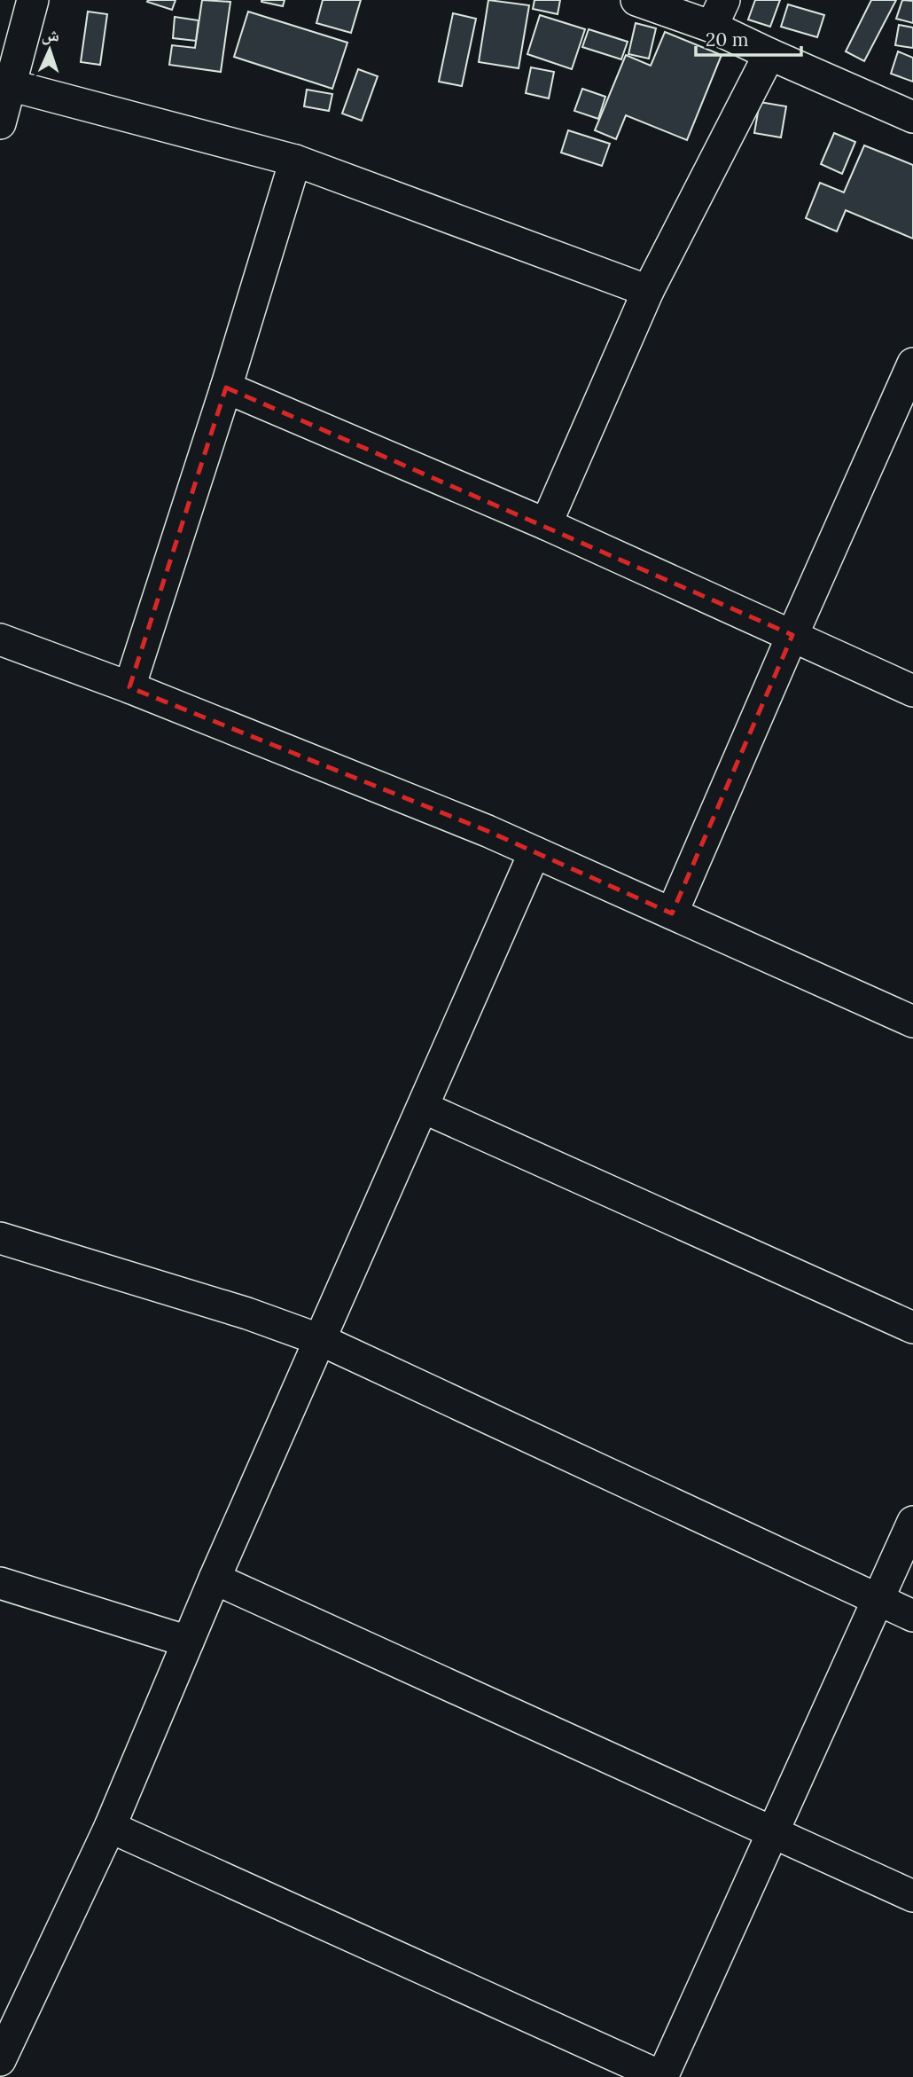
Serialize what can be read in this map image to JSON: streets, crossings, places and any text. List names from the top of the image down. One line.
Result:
{"scale_bar":"20 m","north":"top"}
